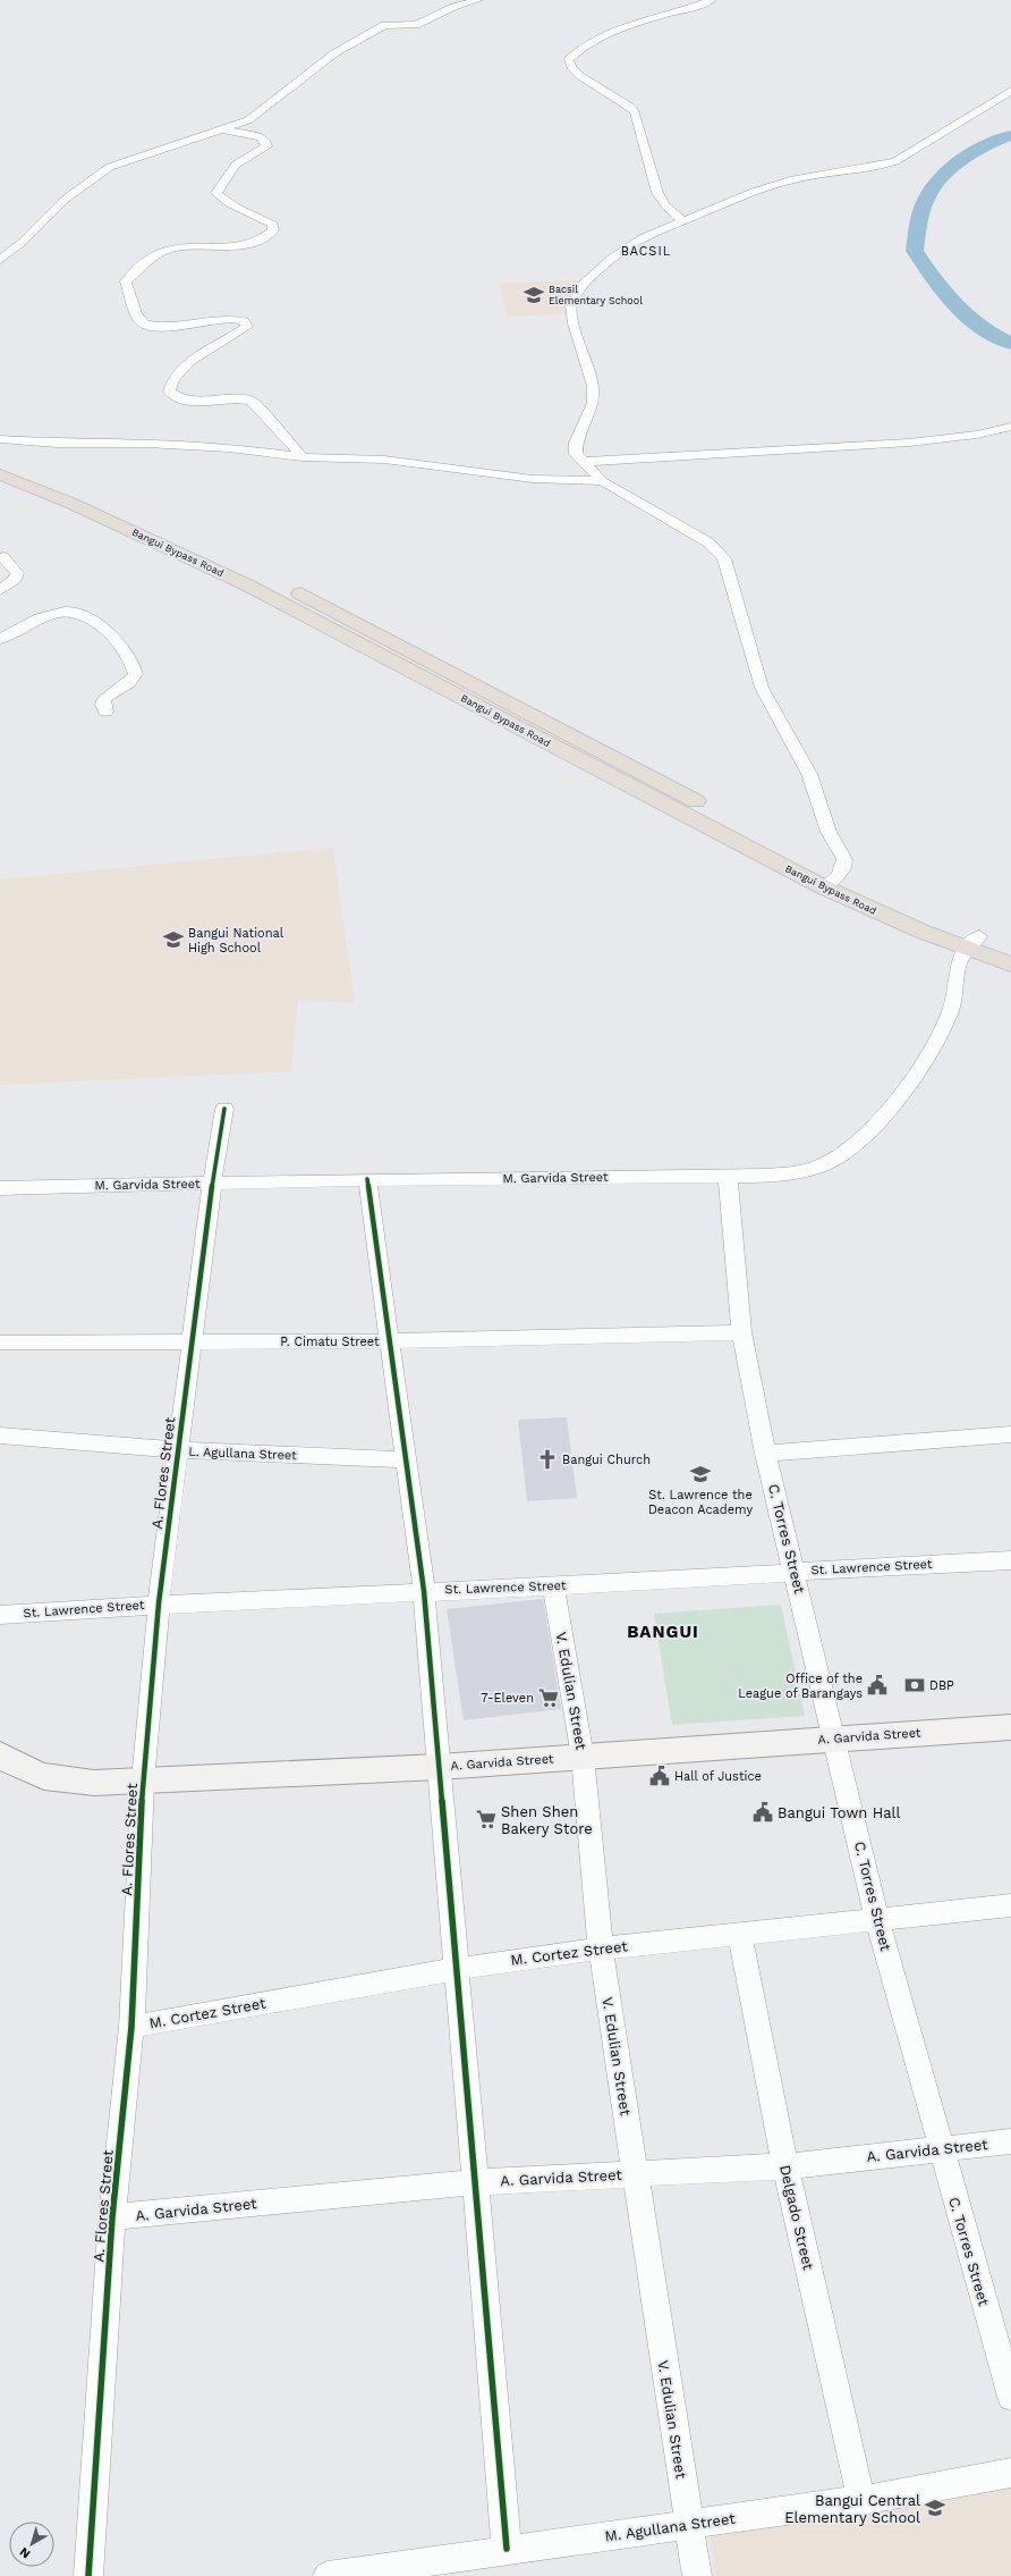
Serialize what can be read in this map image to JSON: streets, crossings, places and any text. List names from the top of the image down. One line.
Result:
{"streets":{"highway":["Bangui Bypass Road"],"main road":["A. Garvida Street"],"street":["M. Garvida Street","P. Cimatu Street","L. Agullana Street","A. Flores Street","C. Torres Street","St. Lawrence Street","V. Edulian Street","M. Cortez Street","Delgado Street","M. Agullana Street"]},"crossings":[["Bangui Bypass Road","M. Garvida Street"],["M. Garvida Street","A. Flores Street"],["M. Garvida Street","C. Torres Street"],["P. Cimatu Street","A. Flores Street"],["P. Cimatu Street","C. Torres Street"],["L. Agullana Street","A. Flores Street"],["A. Flores Street","St. Lawrence Street"],["A. Flores Street","A. Garvida Street"],["A. Flores Street","M. Cortez Street"],["C. Torres Street","St. Lawrence Street"],["C. Torres Street","A. Garvida Street"],["C. Torres Street","M. Cortez Street"],["St. Lawrence Street","V. Edulian Street"],["V. Edulian Street","A. Garvida Street"],["V. Edulian Street","M. Cortez Street"],["V. Edulian Street","M. Agullana Street"],["A. Garvida Street","Delgado Street"],["M. Cortez Street","Delgado Street"],["Delgado Street","M. Agullana Street"]],"districts":["BACSIL","BANGUI"],"places":{"school or university":["Bacsil Elementary School","Bangui National High School","St. Lawrence the Deacon Academy","Bangui Central Elementary School"],"church":["Bangui Church"],"public building":["Office of the League of Barangays","Hall of Justice","Bangui Town Hall"],"bank":["DBP"],"supermarket":["7-Eleven","Shen Shen Bakery Store"]},"north":"bottom left"}
